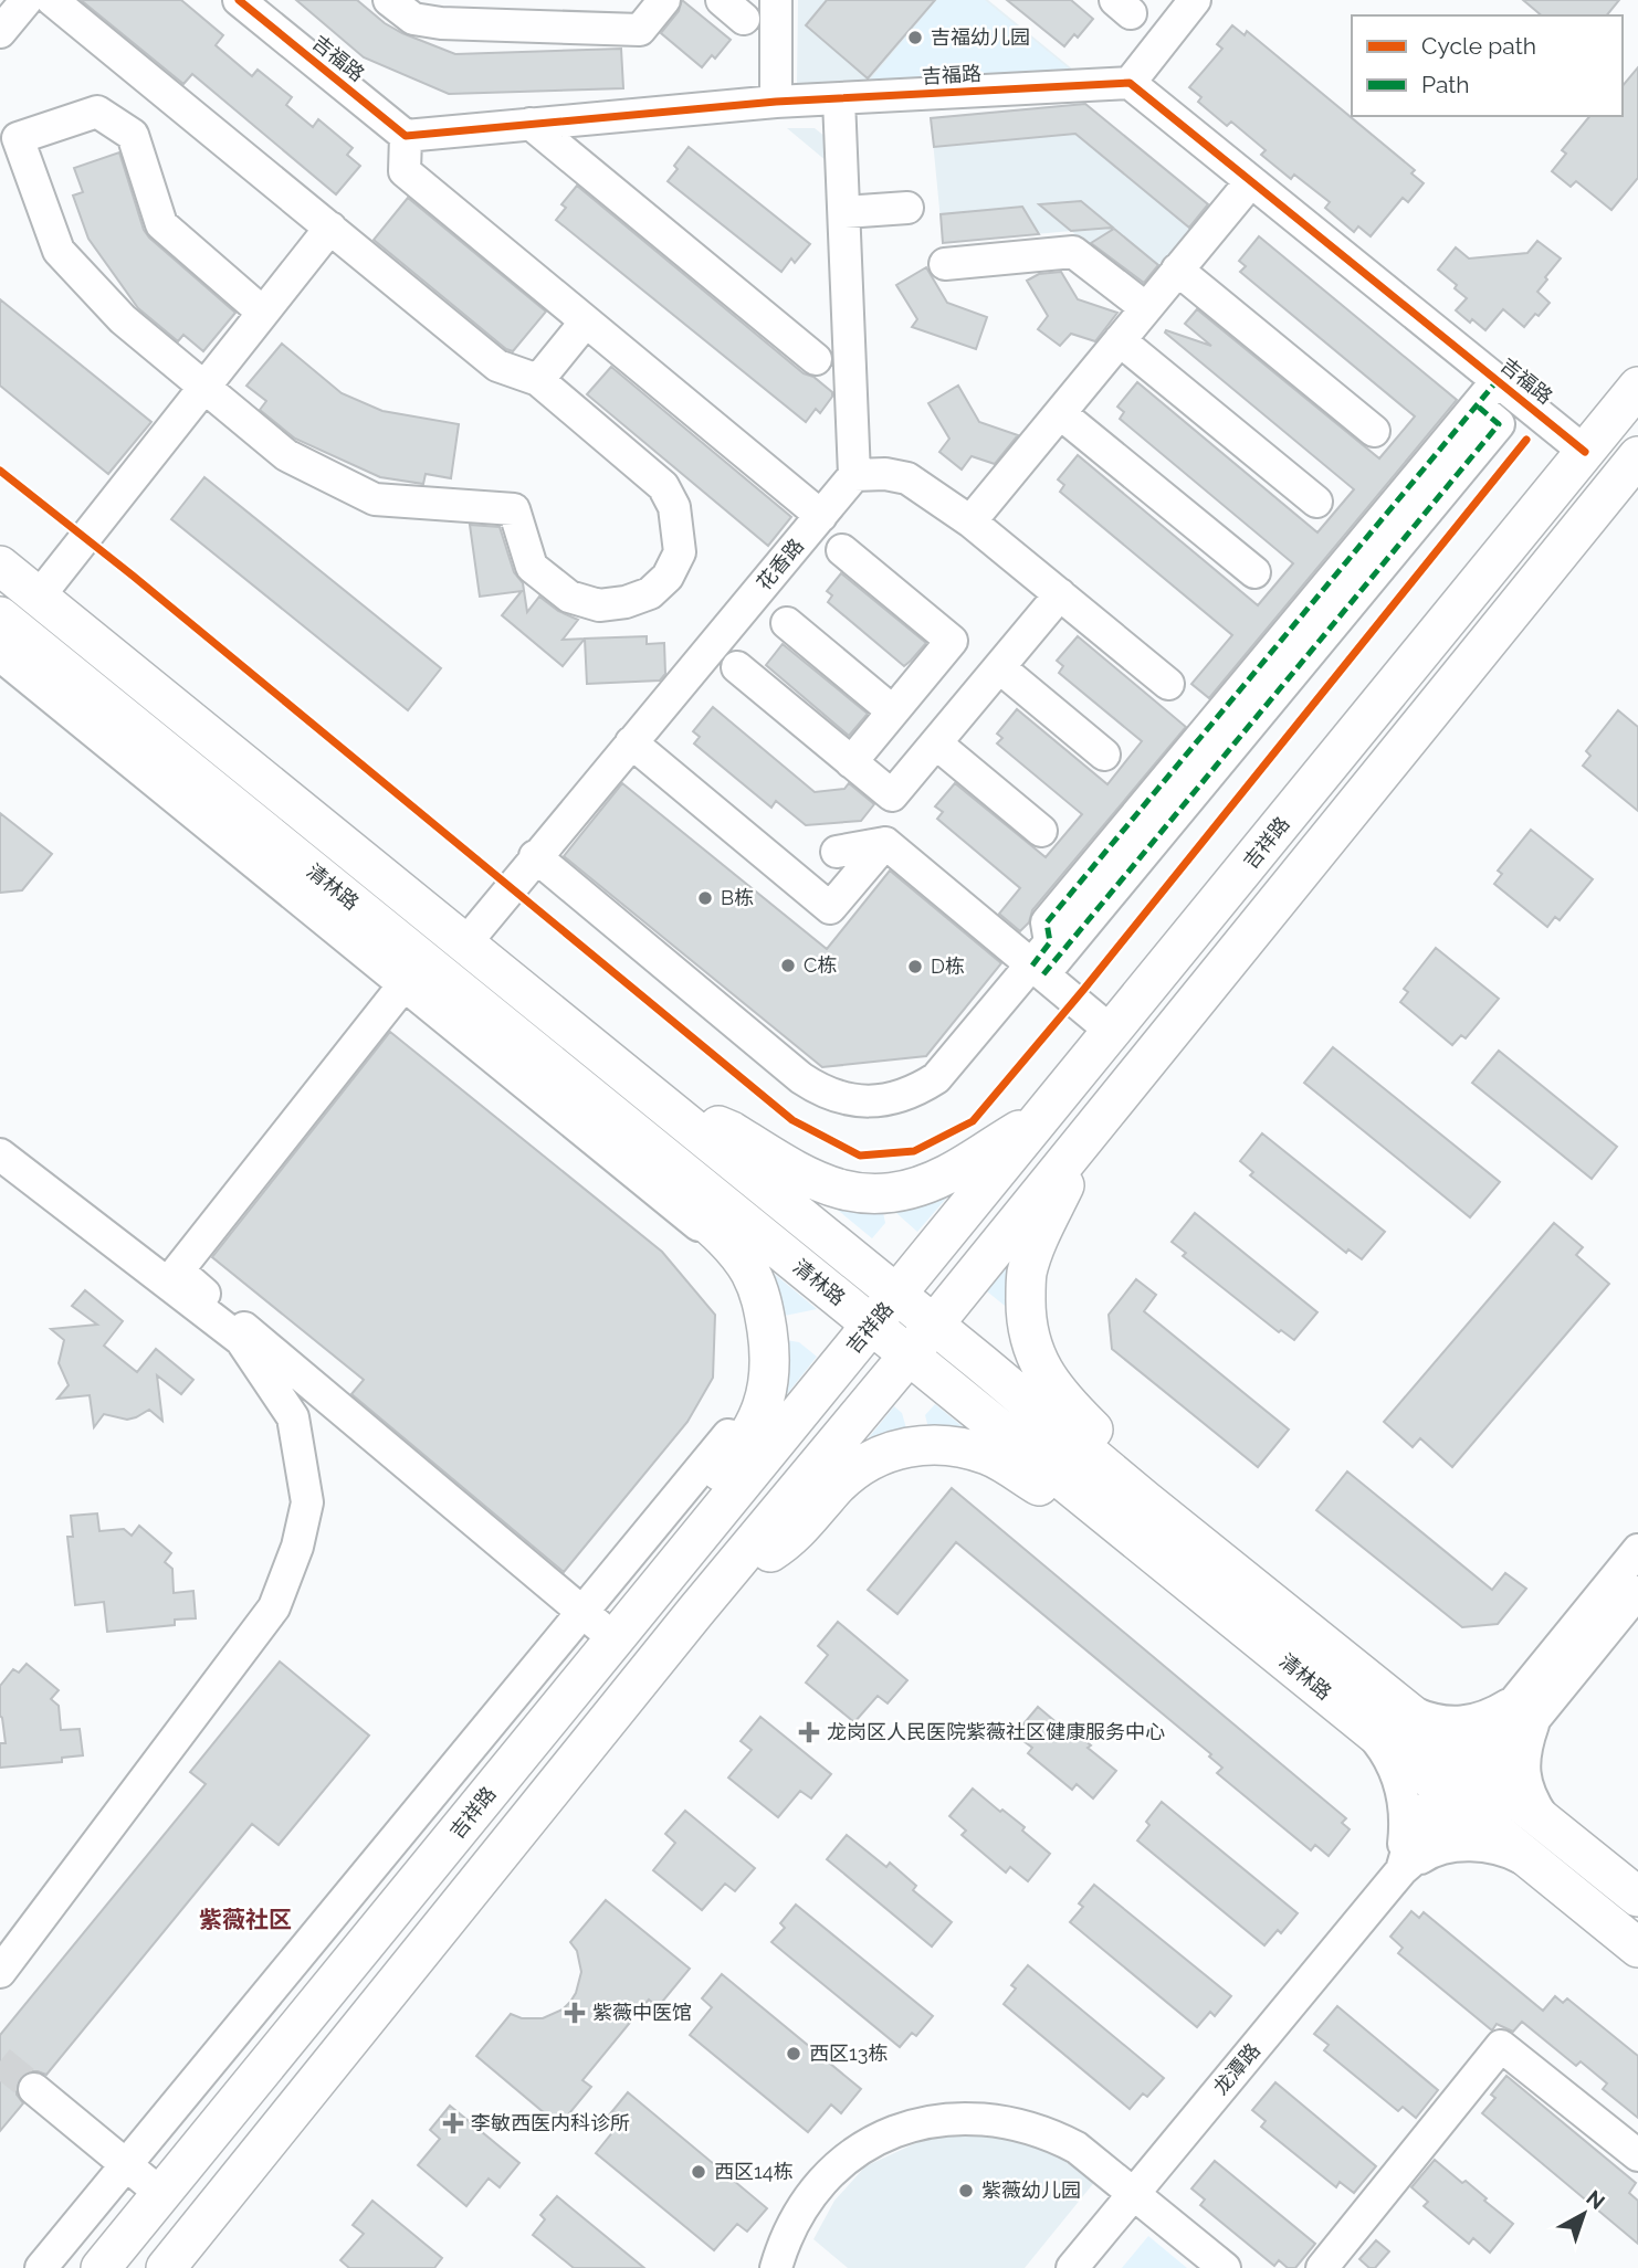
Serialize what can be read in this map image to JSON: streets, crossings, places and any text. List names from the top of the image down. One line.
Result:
{"streets":{"main road":["吉祥路","清林路"],"street":["吉福路","花香路","龙潭路"]},"crossings":[["吉福路","吉祥路"],["花香路","清林路"],["吉祥路","清林路"],["清林路","龙潭路"]],"districts":["紫薇社区"],"places":{"other":["吉福幼儿园","B栋","C栋","D栋","西区13栋","西区14栋","紫薇幼儿园"],"health":["龙岗区人民医院紫薇社区健康服务中心","紫薇中医馆","李敏西医内科诊所"]},"legend":["Cycle path","Path"],"north":"top right"}
